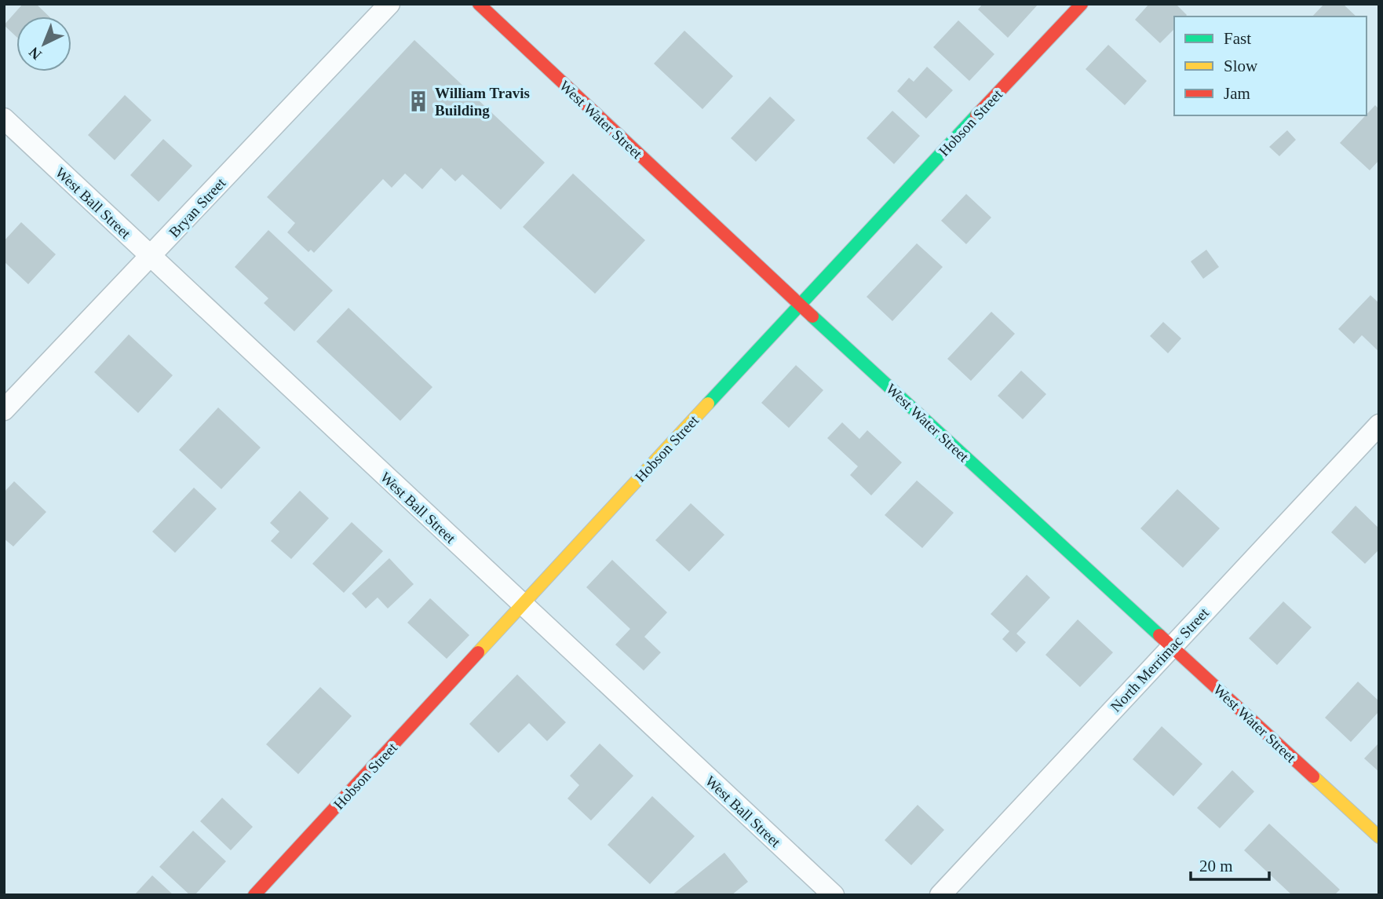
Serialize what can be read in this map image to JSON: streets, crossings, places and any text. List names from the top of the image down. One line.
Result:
{"streets":{"street":["West Water Street","Hobson Street","West Ball Street","Bryan Street","North Merrimac Street"]},"crossings":[["West Water Street","Hobson Street"],["West Water Street","North Merrimac Street"],["Hobson Street","West Ball Street"],["West Ball Street","Bryan Street"]],"places":{"building":["William Travis Building"]},"legend":["Fast","Slow","Jam"],"scale_bar":"20 m","north":"bottom left"}
